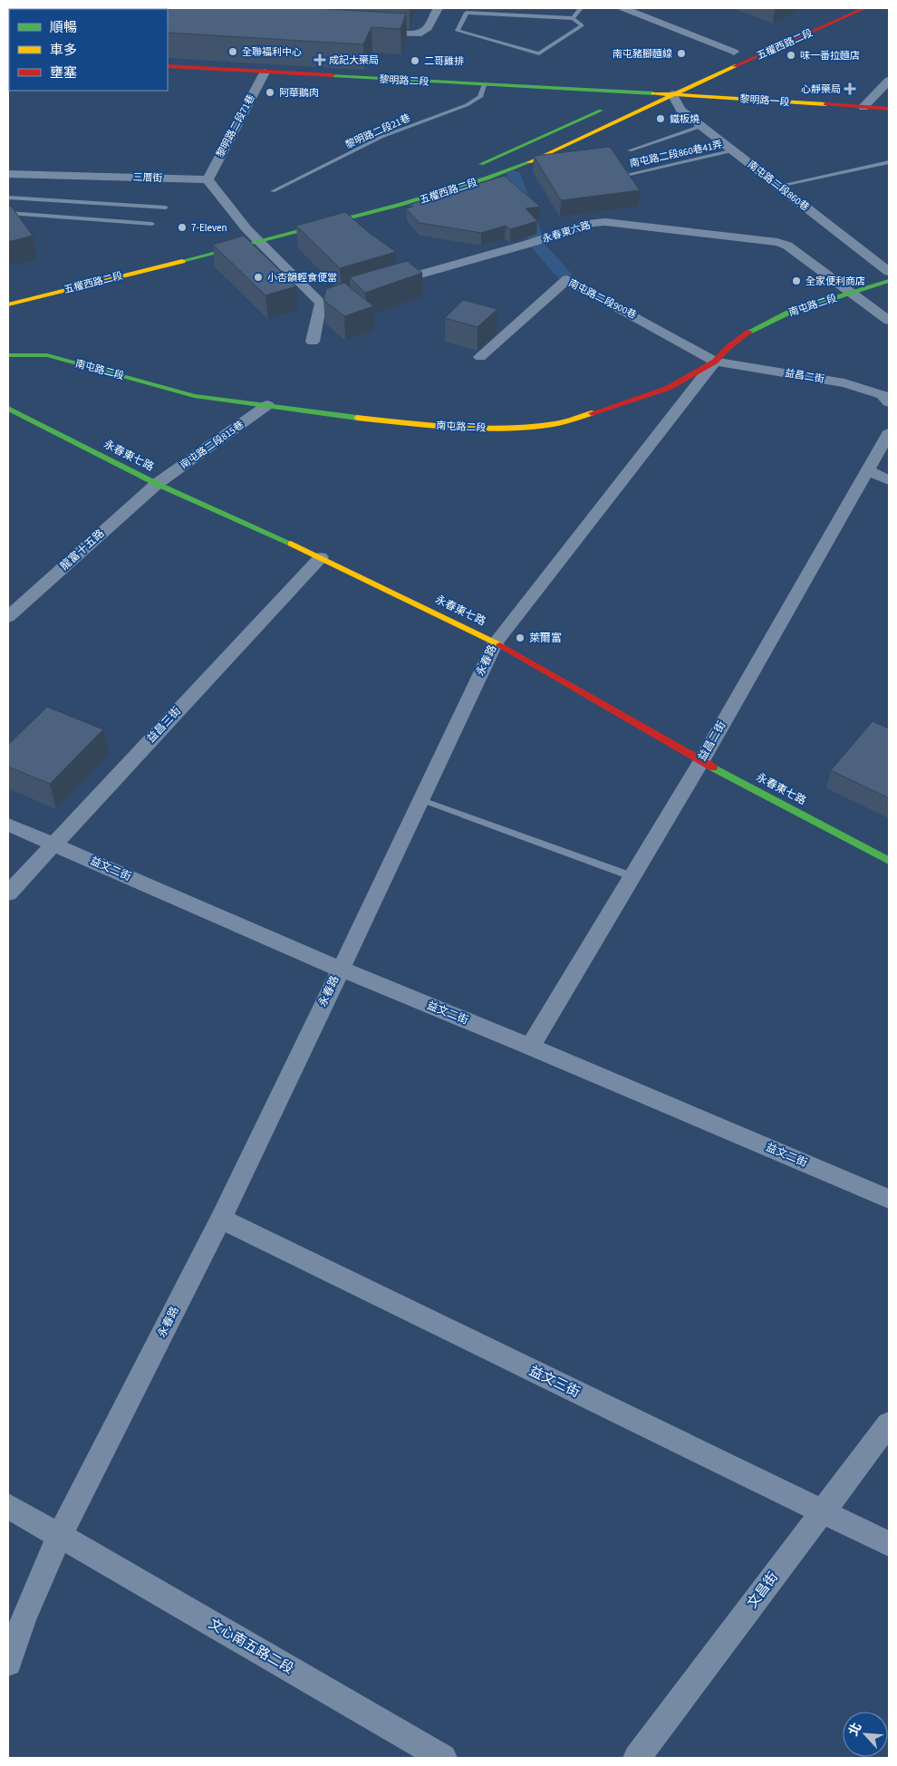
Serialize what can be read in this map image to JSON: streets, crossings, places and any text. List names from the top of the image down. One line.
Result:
{"streets":{"main road":["五權西路二段","黎明路二段","黎明路一段","南屯路二段","永春東七路"],"street":["黎明路二段71巷","三厝街","南屯路二段860巷","永春東六路","南屯路二段900巷","益昌二街","南屯路二段815巷","龍富十五路","永春路","益昌三街","益文二街","益文三街","文昌街","文心南五路二段"],"lane":["黎明路二段21巷","南屯路二段860巷41弄"]},"crossings":[["五權西路二段","黎明路二段"],["五權西路二段","黎明路一段"],["五權西路二段","南屯路二段860巷"],["黎明路二段","黎明路一段"],["黎明路二段","黎明路二段71巷"],["黎明路二段","黎明路二段21巷"],["黎明路一段","南屯路二段860巷"],["黎明路二段71巷","三厝街"],["南屯路二段860巷41弄","南屯路二段860巷"],["永春東六路","南屯路二段"],["南屯路二段900巷","南屯路二段"],["南屯路二段900巷","益昌二街"],["南屯路二段900巷","永春路"],["南屯路二段","益昌二街"],["南屯路二段","南屯路二段815巷"],["南屯路二段","永春路"],["益昌二街","永春東七路"],["益昌二街","永春路"],["益昌二街","益文二街"],["南屯路二段815巷","永春東七路"],["南屯路二段815巷","龍富十五路"],["永春東七路","龍富十五路"],["永春東七路","永春路"],["永春東七路","益昌三街"],["永春路","益文二街"],["永春路","益文三街"],["永春路","文心南五路二段"],["益昌三街","益文二街"],["益文三街","文昌街"]],"places":{"other":["全聯福利中心","南屯豬腳麵線","味一番拉麵店","二哥雞排","阿華鵝肉","鐵板燒","7-Eleven","小杏韻輕食便當","全家便利商店","萊爾富"],"health":["成記大藥局","心靜藥局"]},"legend":["順暢","車多","壅塞"],"north":"top left"}
